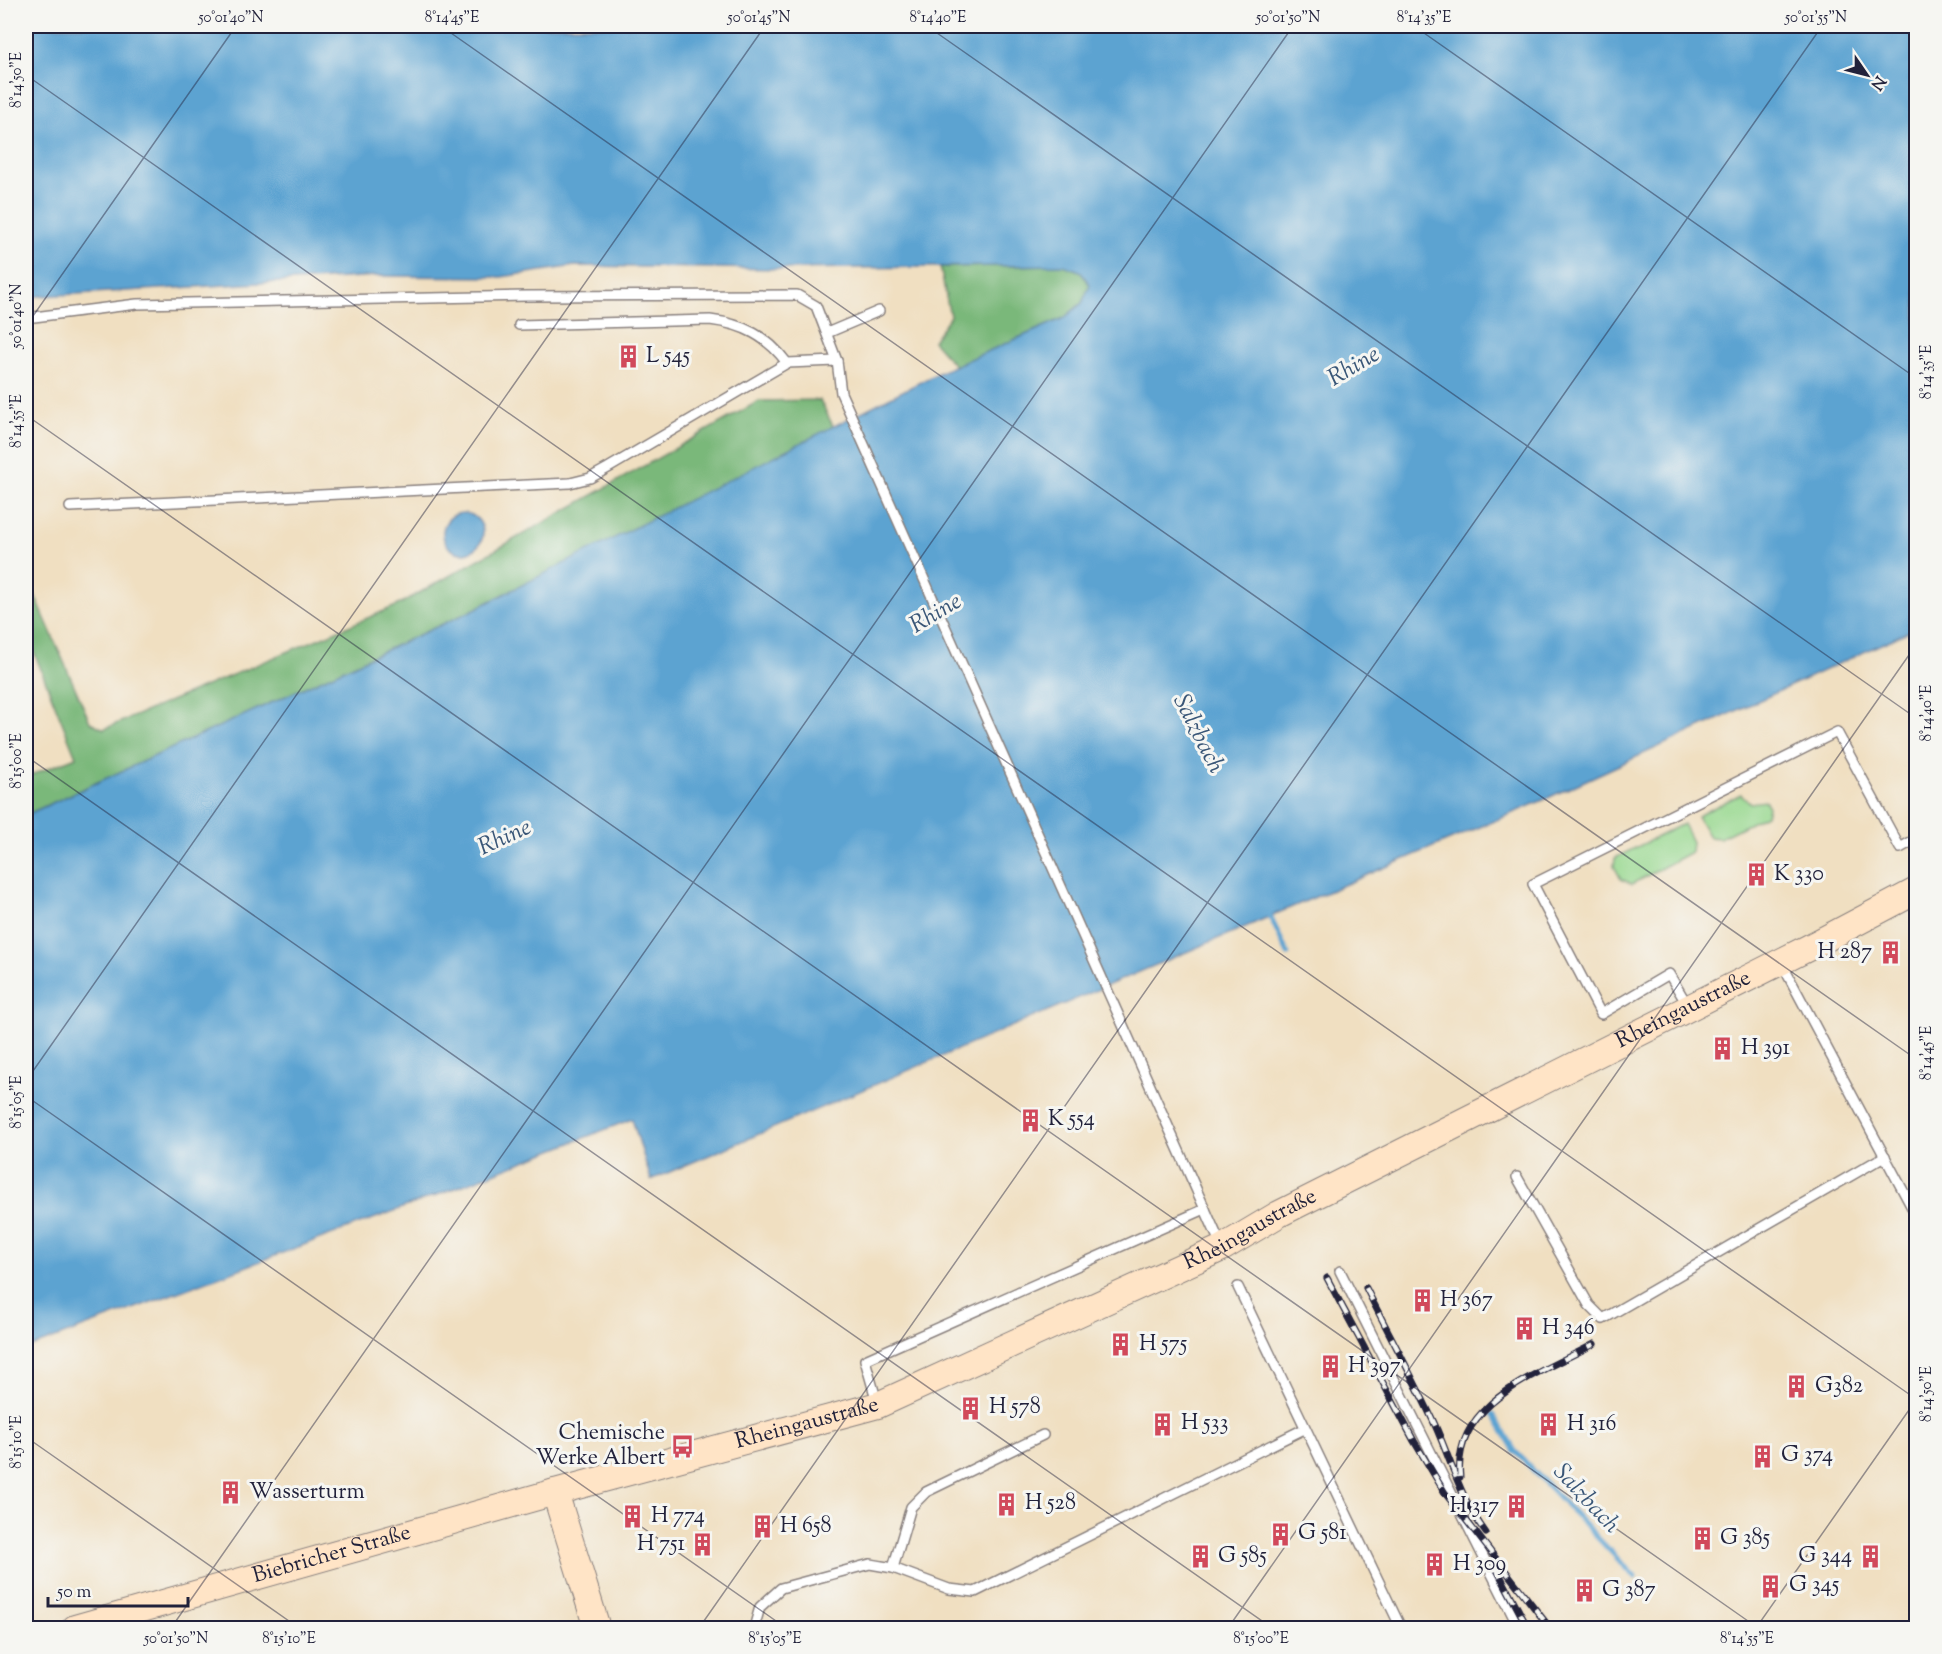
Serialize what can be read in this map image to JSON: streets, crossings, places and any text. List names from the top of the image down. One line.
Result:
{"streets":{"street":["Rheingaustraße","Biebricher Straße"]},"crossings":[["Rheingaustraße","Biebricher Straße"]],"water":["Rhine","Salzbach"],"places":{"building":["L 545","K 330","H 287","H 391","K 554","H 367","H 346","H 575","H 397","G382","H 578","H 533","H 316","G 374","Wasserturm","H 528","H 317","H 774","H 658","G 581","G 385","H 751","G 585","G 344","H 309","G 345","G 387"],"bus stop":["Chemische Werke Albert"]},"scale_bar":"50 m","north":"bottom right","coordinates":["50°01'40\"N","8°14'45\"E","50°01'45\"N","8°14'40\"E","50°01'50\"N","8°14'35\"E","50°01'55\"N","8°14'50\"E","8°14'55\"E","8°15'00\"E","8°15'05\"E","8°15'10\"E"]}
